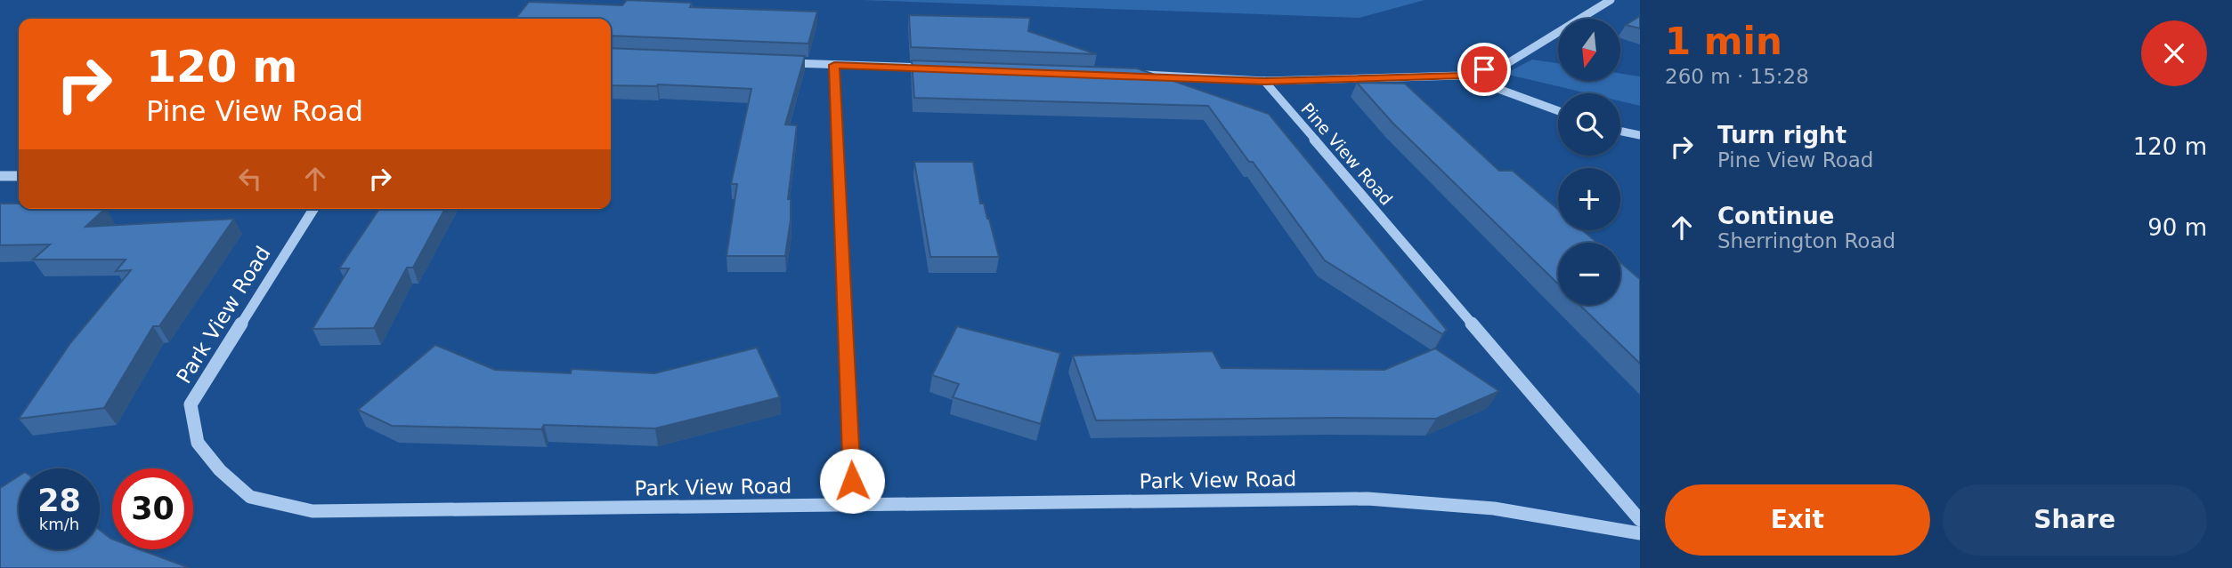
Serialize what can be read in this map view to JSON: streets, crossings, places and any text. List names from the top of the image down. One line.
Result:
{"streets":{"street":["Pine View Road","Park View Road"]},"north":"bottom","page":{"heading":["1 min","260 m · 15:28"],"map_buttons":["+","−"],"turn":["120 m","Pine View Road"],"list":[{"name":"Turn right","note":"Pine View Road","value":"120 m"},{"name":"Continue","note":"Sherrington Road","value":"90 m"}],"speed":"28 km/h","limit":"30","buttons":["Exit","Share"]}}
